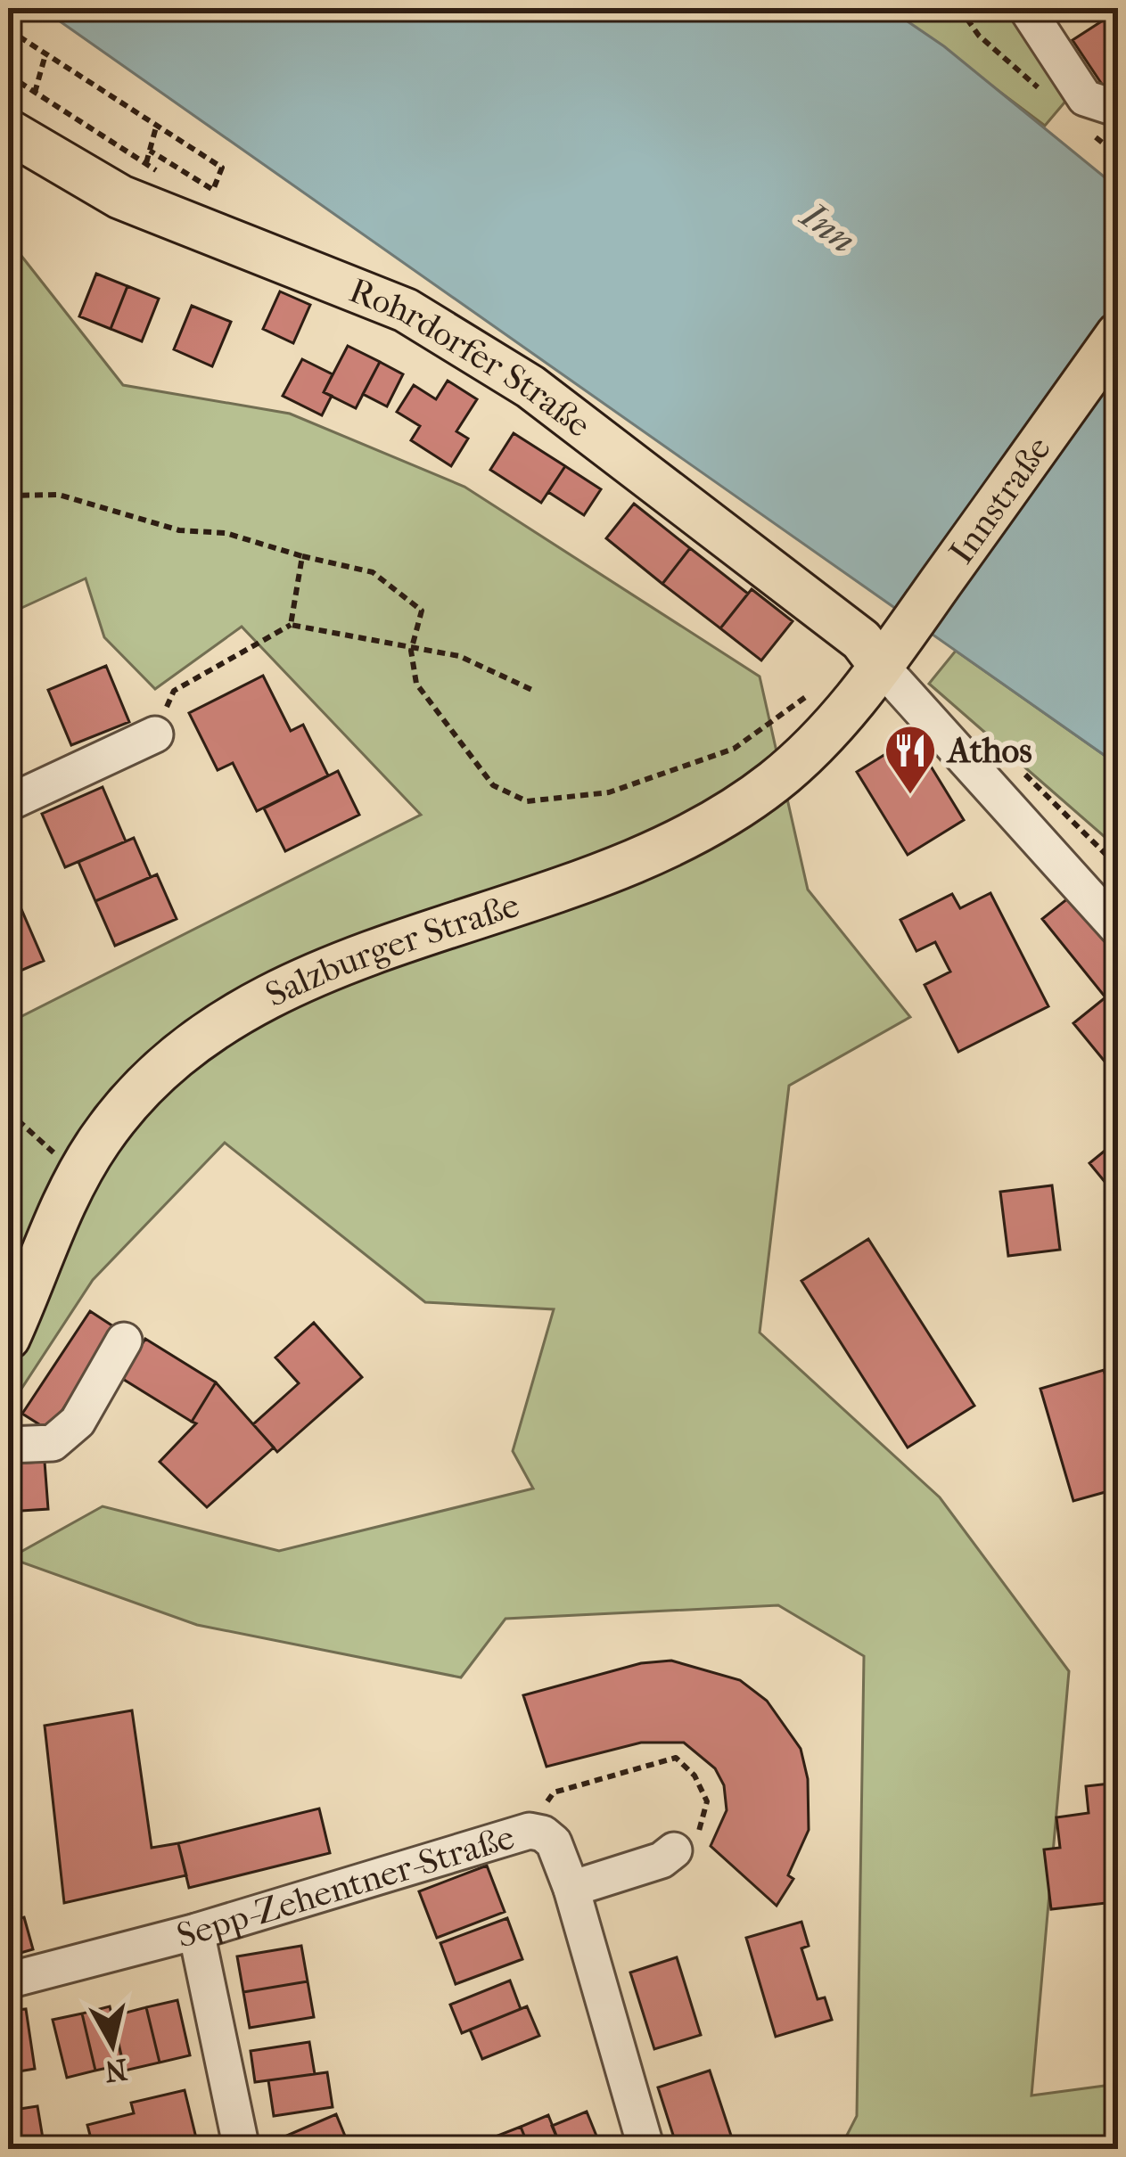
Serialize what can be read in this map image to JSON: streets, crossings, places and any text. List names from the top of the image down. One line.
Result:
{"streets":{"main road":["Rohrdorfer Straße","Innstraße","Salzburger Straße"],"street":["Sepp-Zehentner-Straße"]},"crossings":[["Rohrdorfer Straße","Innstraße"],["Rohrdorfer Straße","Salzburger Straße"],["Innstraße","Salzburger Straße"]],"water":["Inn"],"places":{"restaurant":["Athos"]},"north":"bottom"}
